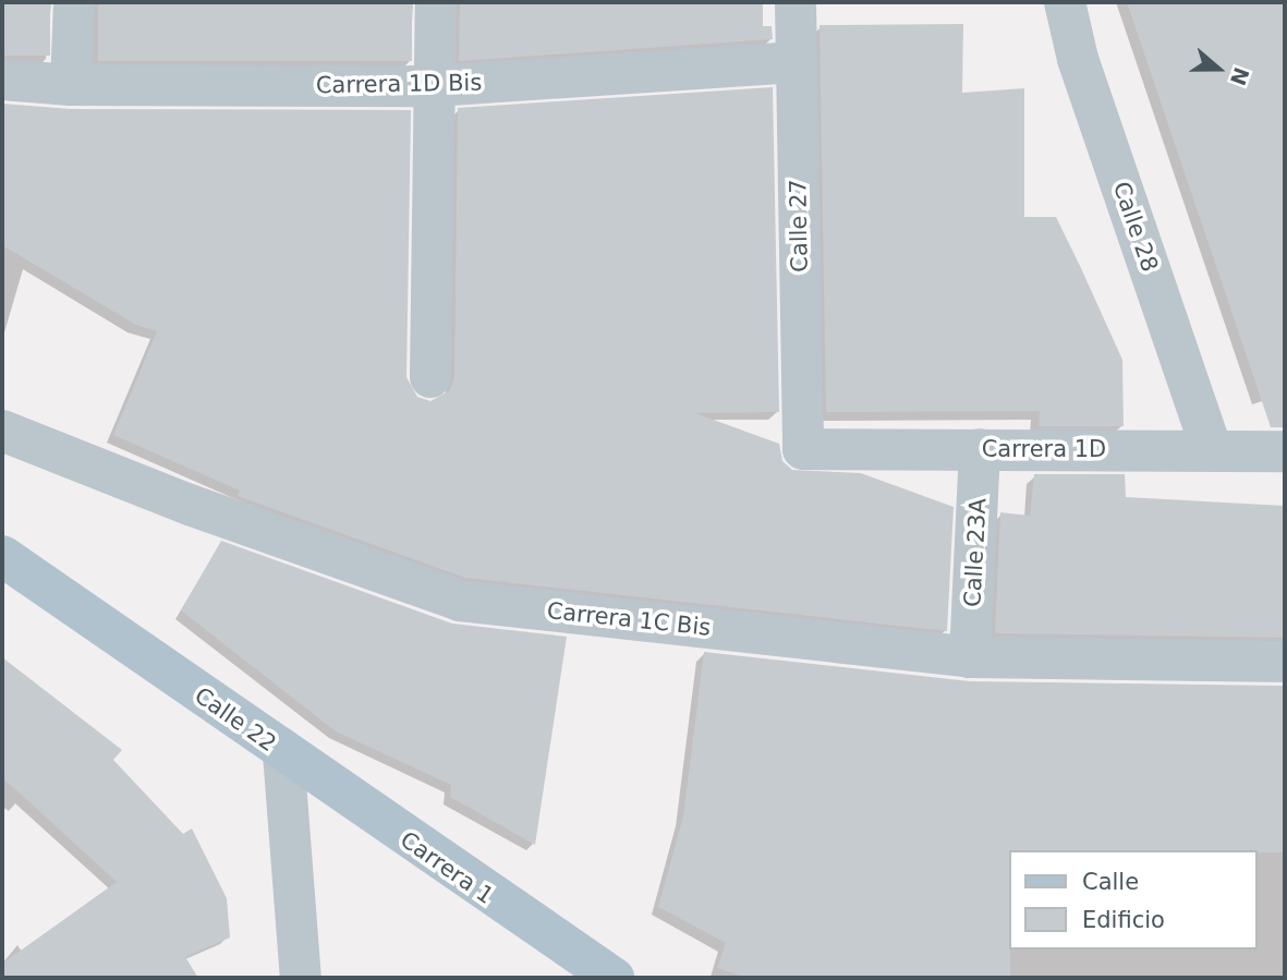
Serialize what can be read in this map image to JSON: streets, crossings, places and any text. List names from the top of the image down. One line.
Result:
{"streets":{"main road":["Calle 22","Carrera 1"],"street":["Carrera 1D Bis","Calle 27","Calle 28","Carrera 1D","Calle 23A","Carrera 1C Bis"]},"crossings":[["Carrera 1D Bis","Calle 27"],["Calle 27","Carrera 1D"],["Calle 28","Carrera 1D"],["Carrera 1D","Calle 23A"],["Calle 23A","Carrera 1C Bis"],["Calle 22","Carrera 1"]],"legend":["Calle","Edificio"],"north":"right"}
